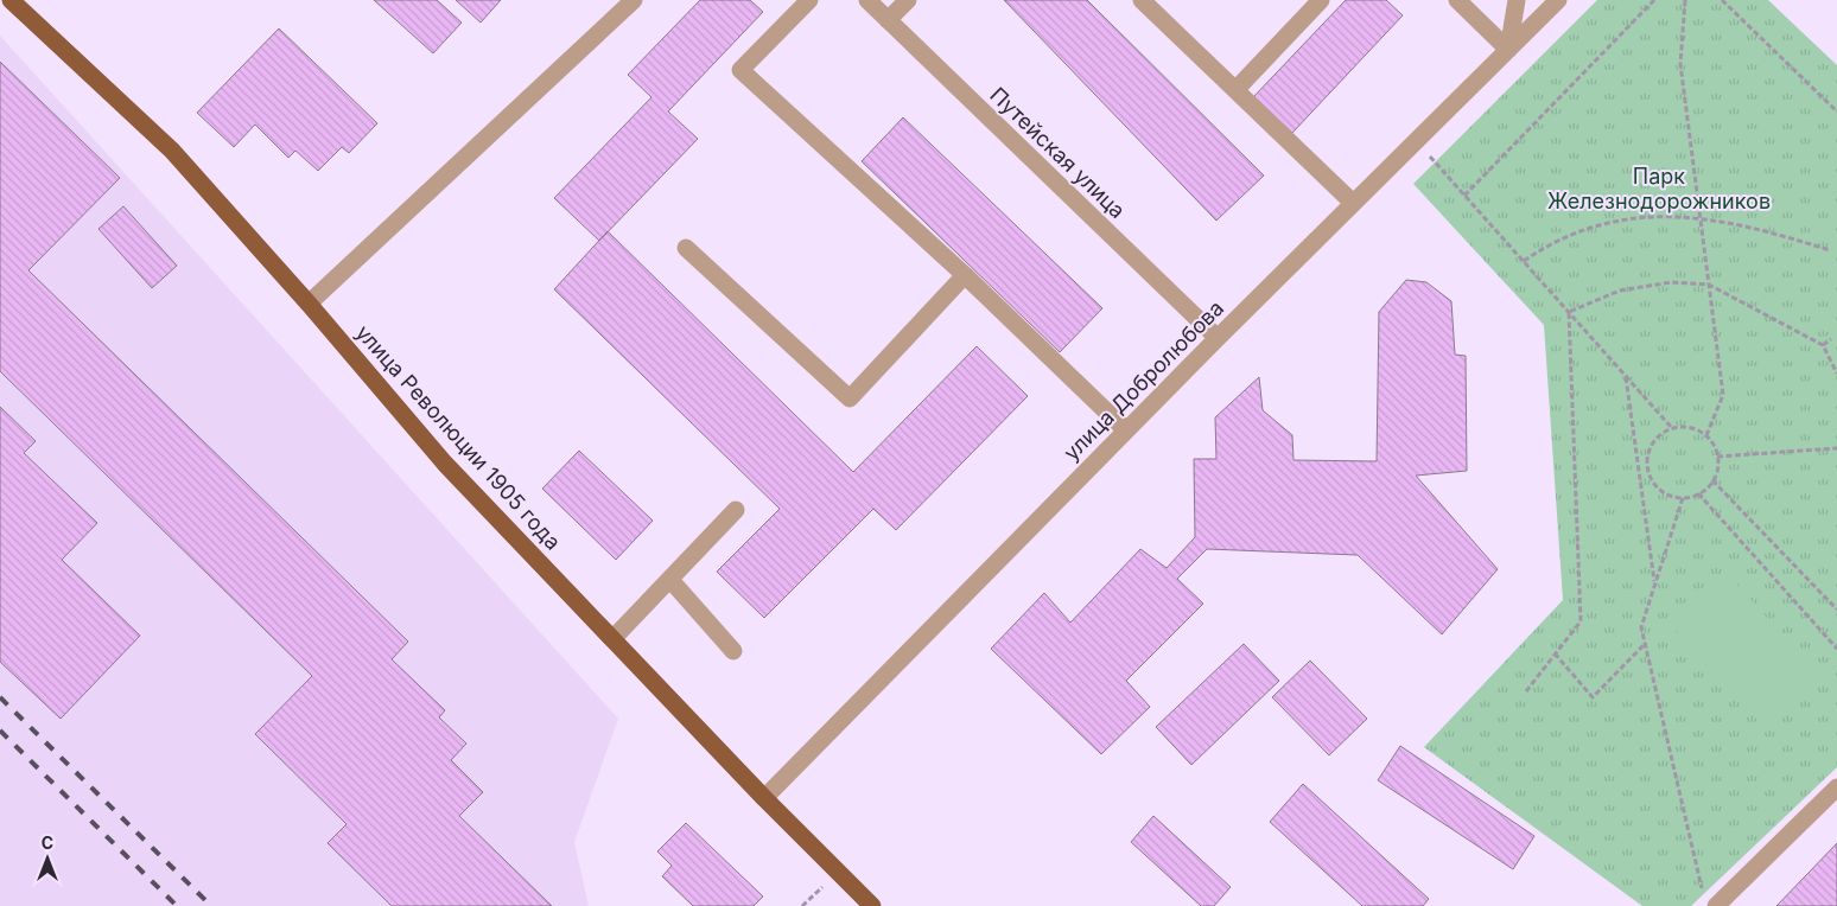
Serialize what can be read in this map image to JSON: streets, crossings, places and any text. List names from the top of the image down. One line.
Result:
{"streets":{"main road":["улица Революции 1905 года"],"street":["Путейская улица","улица Добролюбова"]},"crossings":[["Путейская улица","улица Добролюбова"],["улица Добролюбова","улица Революции 1905 года"]],"parks":["Парк Железнодорожников"],"north":"top"}
